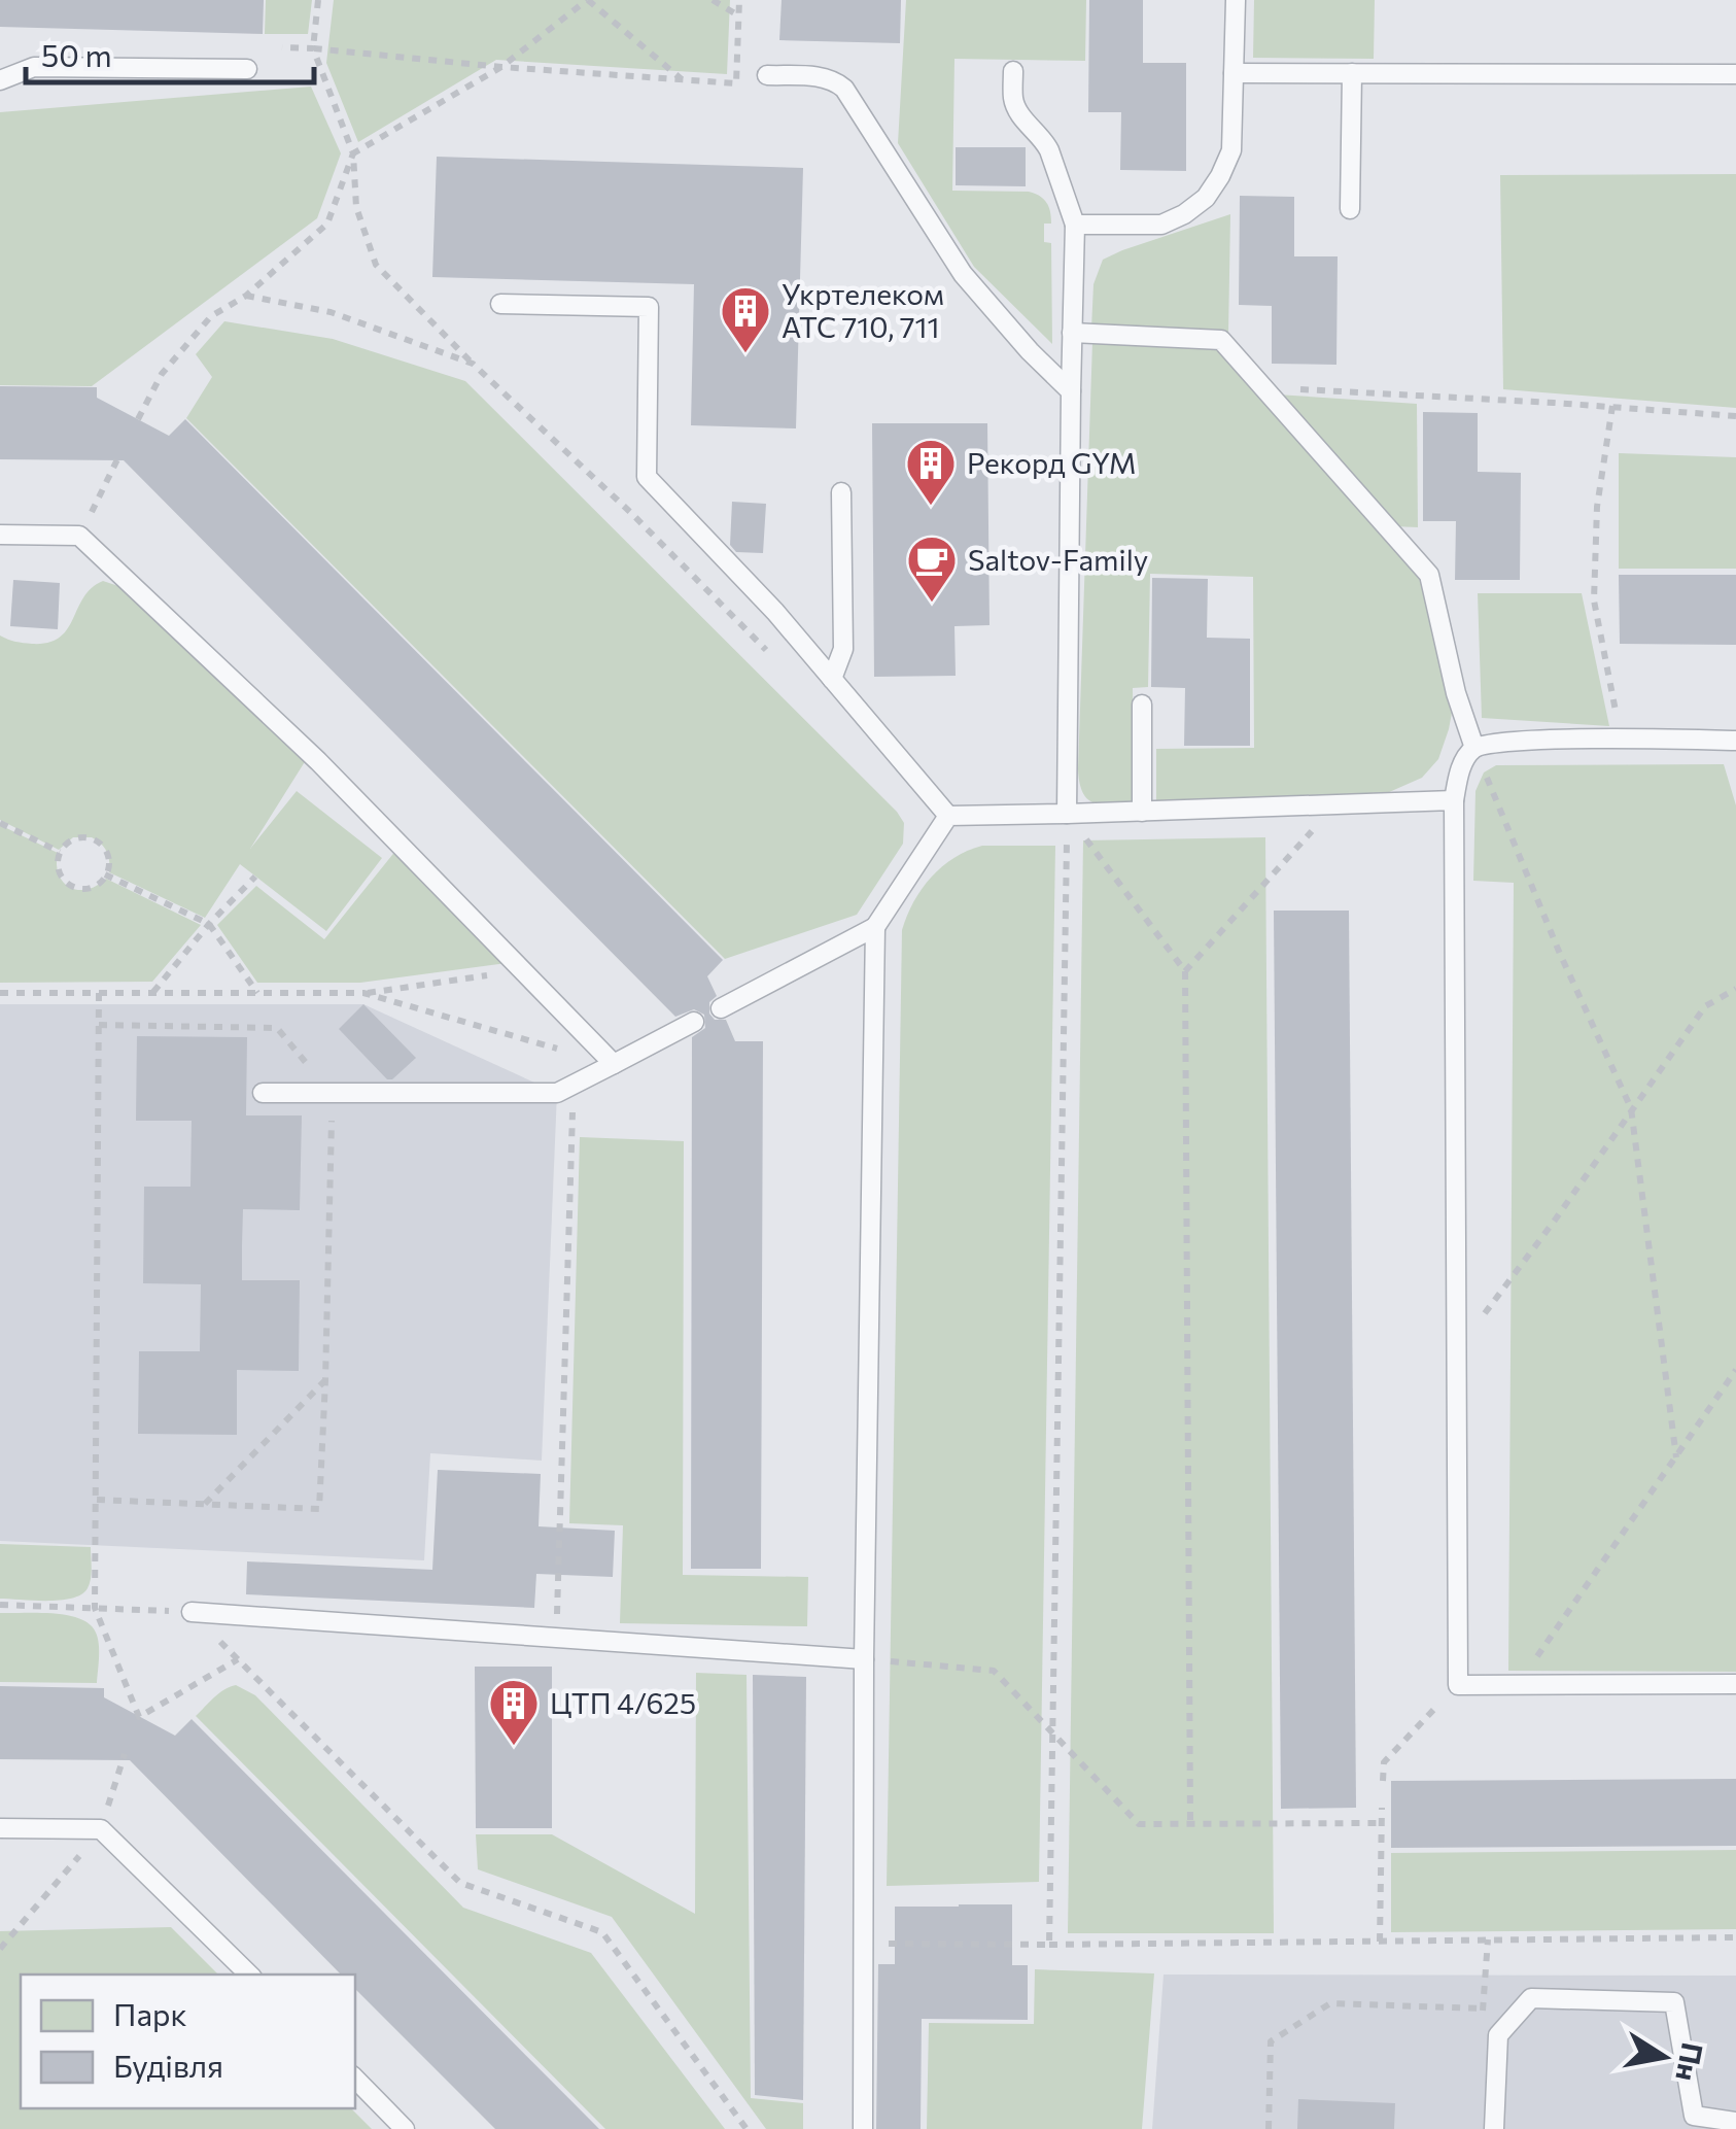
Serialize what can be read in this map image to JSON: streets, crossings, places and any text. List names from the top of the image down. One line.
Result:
{"places":{"building":["Укртелеком АТС 710, 711","Рекорд GYM","ЦТП 4/625"],"cafe":["Saltov-Family"]},"legend":["Парк","Будівля"],"scale_bar":"50 m","north":"right"}
